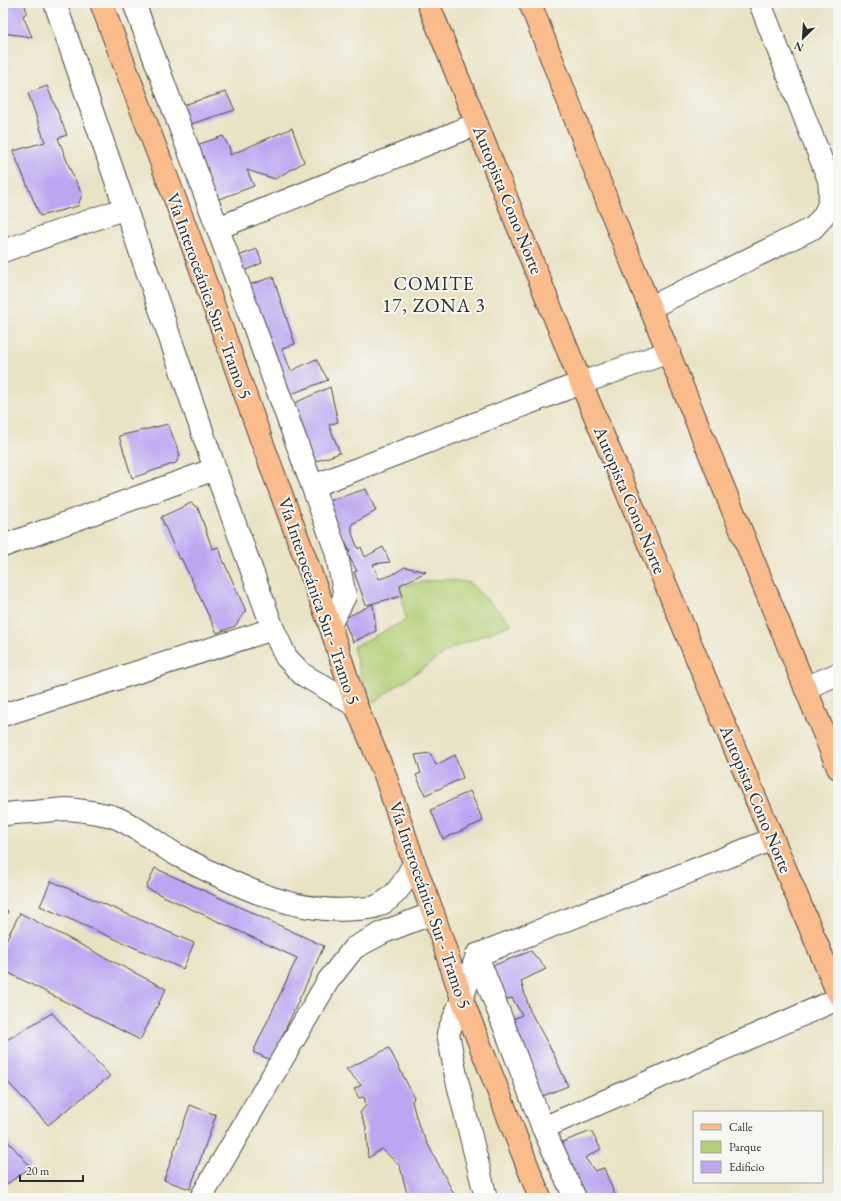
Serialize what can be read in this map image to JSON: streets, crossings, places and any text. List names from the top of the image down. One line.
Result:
{"streets":{"main road":["Autopista Cono Norte","Vía Interoceánica Sur - Tramo 5"]},"districts":["COMITE 17, ZONA 3"],"legend":["Calle","Parque","Edificio"],"scale_bar":"20 m","north":"bottom left"}
